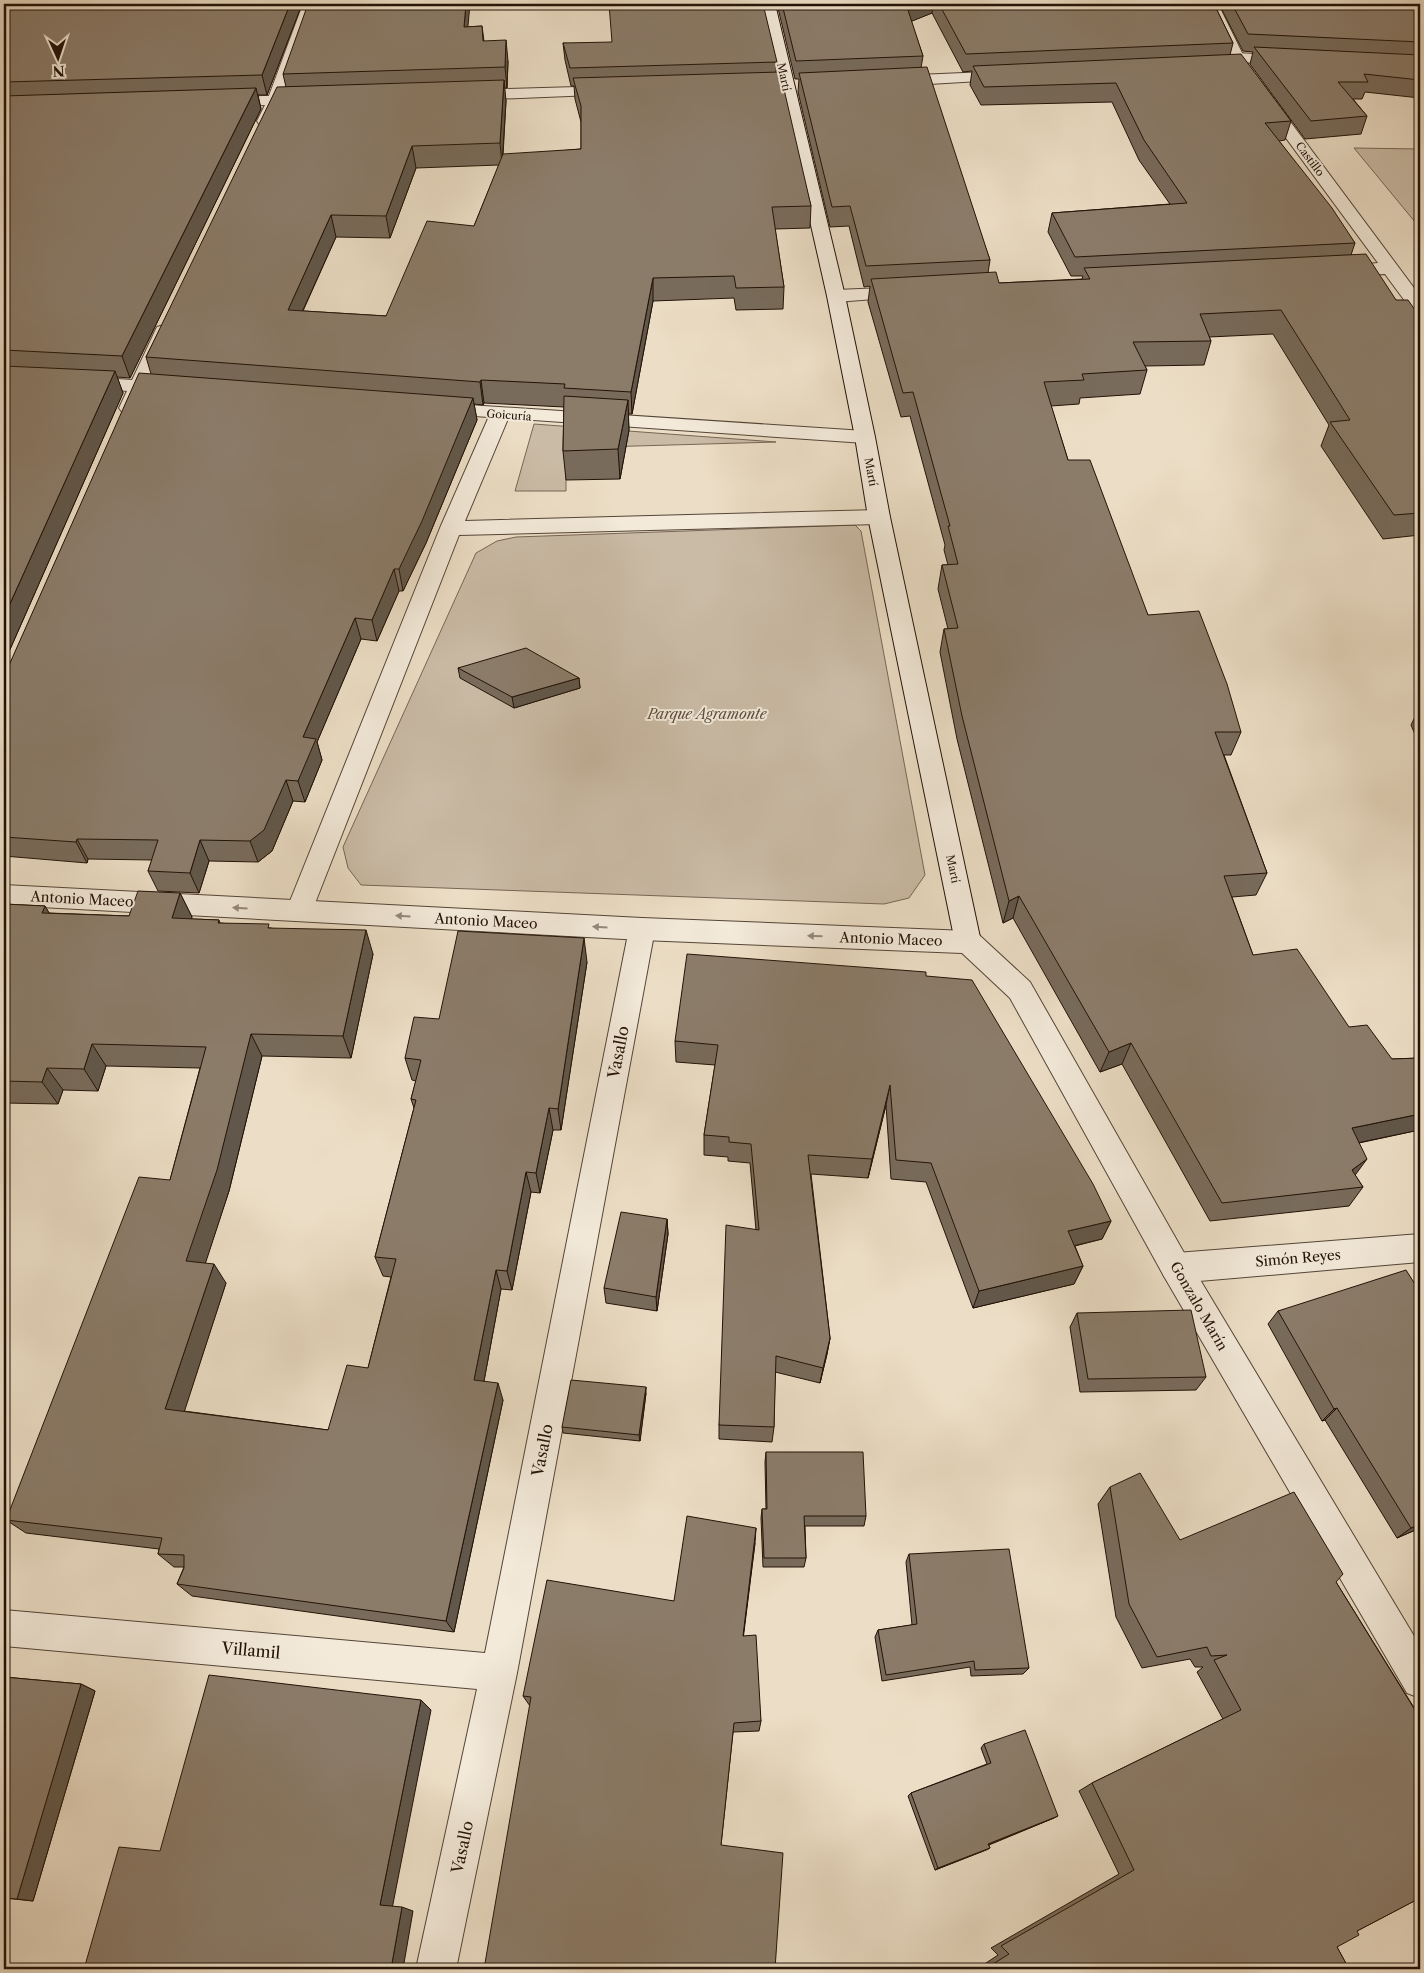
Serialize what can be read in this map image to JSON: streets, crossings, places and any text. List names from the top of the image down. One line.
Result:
{"streets":{"street":["Martí","Castillo","Goicuría","Antonio Maceo","Vasallo","Simón Reyes","Gonzalo Marín","Villamil"]},"crossings":[["Martí","Goicuría"],["Martí","Antonio Maceo"],["Martí","Gonzalo Marín"],["Antonio Maceo","Vasallo"],["Antonio Maceo","Gonzalo Marín"],["Vasallo","Villamil"],["Simón Reyes","Gonzalo Marín"]],"one_way":["Antonio Maceo"],"parks":["Parque Agramonte"],"north":"bottom"}
